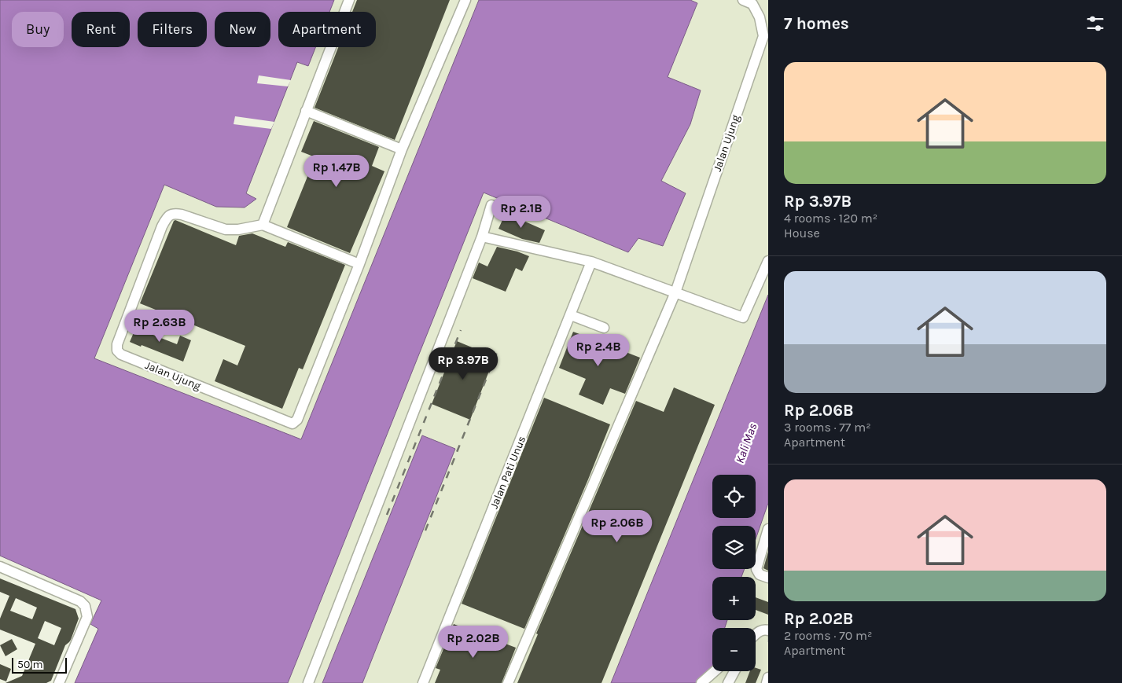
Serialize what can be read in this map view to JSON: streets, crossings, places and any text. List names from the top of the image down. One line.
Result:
{"streets":{"lane":["Jalan Ujung","Jalan Pati Unus"]},"water":["Kali Mas"],"scale_bar":"50 m","page":{"heading":"7 homes","chip":["Buy","Rent","Filters","New","Apartment"],"list":[{"name":"Rp 3.97B","note":"4 rooms · 120 m² · House"},{"name":"Rp 2.06B","note":"3 rooms · 77 m² · Apartment"},{"name":"Rp 2.02B","note":"2 rooms · 70 m² · Apartment"}],"price":["Rp 1.47B","Rp 2.1B","Rp 2.63B","Rp 2.4B","Rp 3.97B","Rp 2.06B","Rp 2.02B"],"map_buttons":["+","−"],"scale":"50 m"}}
